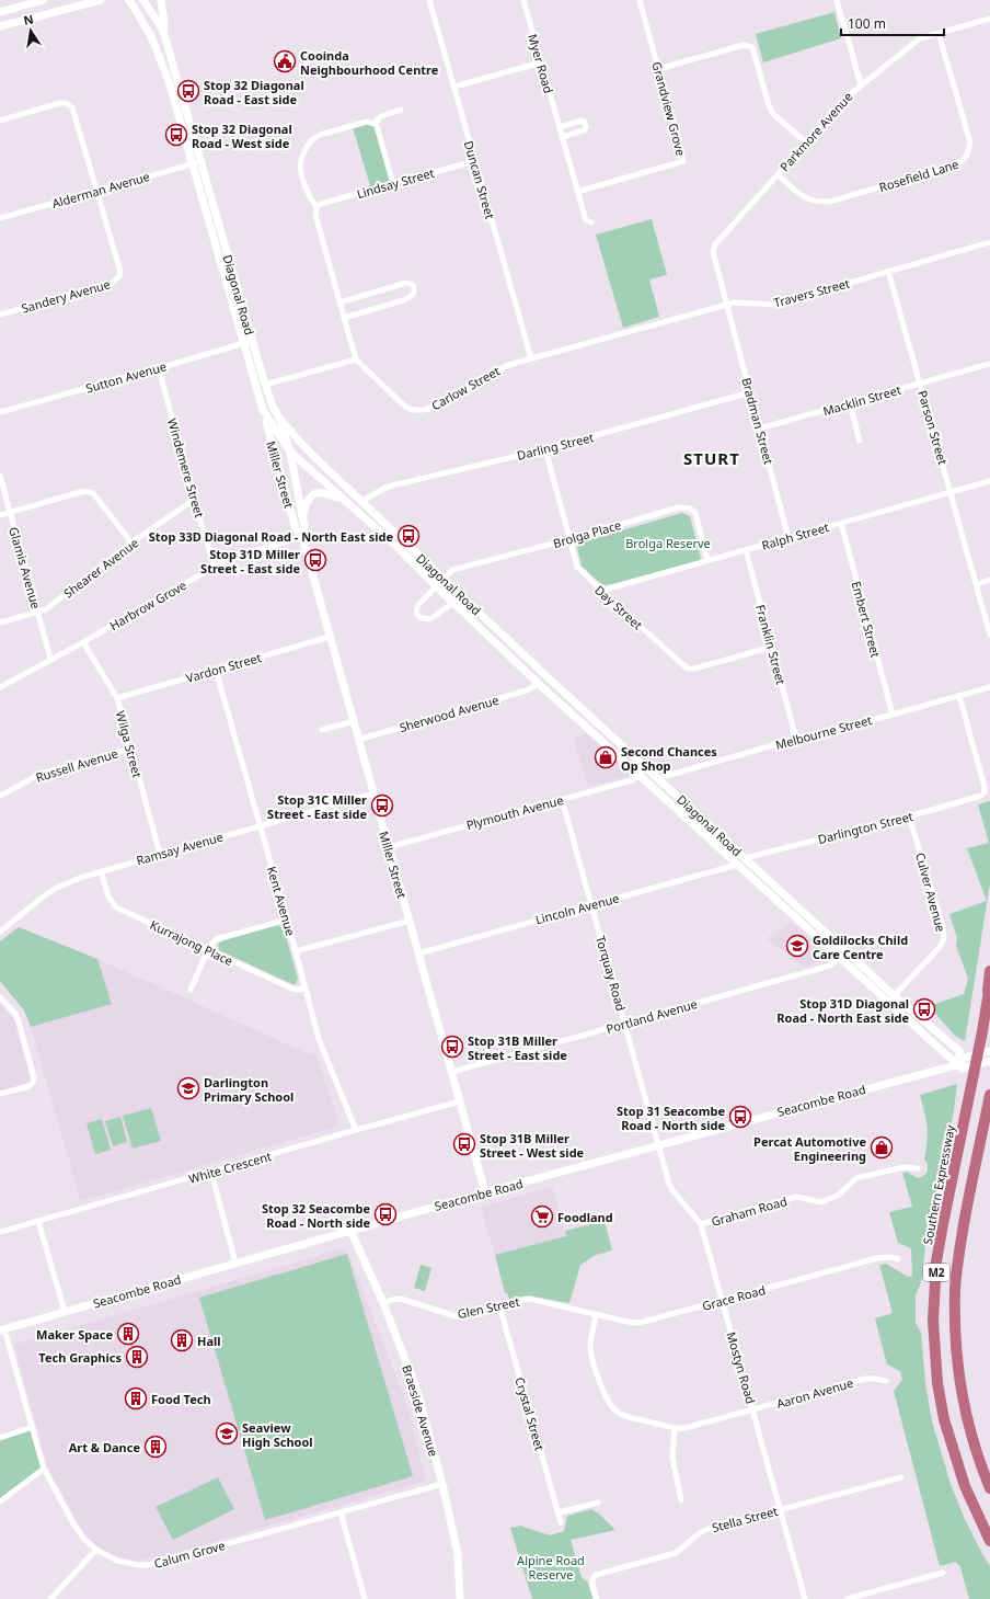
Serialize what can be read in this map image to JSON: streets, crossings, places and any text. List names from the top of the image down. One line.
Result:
{"streets":{"highway":["Southern Expressway","M2"],"main road":["Diagonal Road","Miller Street","Seacombe Road","Braeside Avenue"],"street":["Myer Road","Grandview Grove","Parkmore Avenue","Rosefield Lane","Duncan Street","Lindsay Street","Alderman Avenue","Travers Street","Sandery Avenue","Sutton Avenue","Carlow Street","Macklin Street","Bradman Street","Parson Street","Darling Street","Windemere Street","Brolga Place","Ralph Street","Glamis Avenue","Shearer Avenue","Harbrow Grove","Day Street","Embert Street","Franklin Street","Vardon Street","Sherwood Avenue","Melbourne Street","Wilga Street","Russell Avenue","Plymouth Avenue","Darlington Street","Ramsay Avenue","Culver Avenue","Kent Avenue","Lincoln Avenue","Kurrajong Place","Torquay Road","Portland Avenue","White Crescent","Graham Road","Grace Road","Glen Street","Mostyn Road","Aaron Avenue","Crystal Street","Stella Street","Calum Grove"]},"crossings":[["Myer Road","Grandview Grove"],["Parkmore Avenue","Rosefield Lane"],["Parkmore Avenue","Travers Street"],["Parkmore Avenue","Bradman Street"],["Duncan Street","Lindsay Street"],["Duncan Street","Travers Street"],["Duncan Street","Carlow Street"],["Alderman Avenue","Diagonal Road"],["Alderman Avenue","Sandery Avenue"],["Travers Street","Carlow Street"],["Travers Street","Bradman Street"],["Travers Street","Parson Street"],["Diagonal Road","Sutton Avenue"],["Diagonal Road","Darling Street"],["Diagonal Road","Miller Street"],["Diagonal Road","Brolga Place"],["Diagonal Road","Sherwood Avenue"],["Diagonal Road","Melbourne Street"],["Diagonal Road","Plymouth Avenue"],["Diagonal Road","Darlington Street"],["Diagonal Road","Culver Avenue"],["Diagonal Road","Lincoln Avenue"],["Diagonal Road","Portland Avenue"],["Diagonal Road","Seacombe Road"],["Sutton Avenue","Windemere Street"],["Macklin Street","Bradman Street"],["Macklin Street","Parson Street"],["Bradman Street","Darling Street"],["Bradman Street","Ralph Street"],["Parson Street","Ralph Street"],["Darling Street","Day Street"],["Windemere Street","Shearer Avenue"],["Windemere Street","Harbrow Grove"],["Miller Street","Harbrow Grove"],["Miller Street","Vardon Street"],["Miller Street","Sherwood Avenue"],["Miller Street","Plymouth Avenue"],["Miller Street","Ramsay Avenue"],["Miller Street","Lincoln Avenue"],["Miller Street","Portland Avenue"],["Miller Street","Seacombe Road"],["Miller Street","White Crescent"],["Brolga Place","Ralph Street"],["Brolga Place","Day Street"],["Ralph Street","Day Street"],["Ralph Street","Embert Street"],["Ralph Street","Franklin Street"],["Glamis Avenue","Shearer Avenue"],["Glamis Avenue","Harbrow Grove"],["Harbrow Grove","Wilga Street"],["Day Street","Franklin Street"],["Embert Street","Melbourne Street"],["Franklin Street","Melbourne Street"],["Vardon Street","Wilga Street"],["Vardon Street","Kent Avenue"],["Melbourne Street","Darlington Street"],["Wilga Street","Russell Avenue"],["Wilga Street","Ramsay Avenue"],["Plymouth Avenue","Torquay Road"],["Darlington Street","Culver Avenue"],["Ramsay Avenue","Kent Avenue"],["Ramsay Avenue","Kurrajong Place"],["Kent Avenue","Kurrajong Place"],["Kent Avenue","White Crescent"],["Lincoln Avenue","Torquay Road"],["Torquay Road","Portland Avenue"],["Torquay Road","Seacombe Road"],["Torquay Road","Mostyn Road"],["Seacombe Road","Mostyn Road"],["Seacombe Road","Braeside Avenue"],["Seacombe Road","Calum Grove"],["Graham Road","Mostyn Road"],["Grace Road","Glen Street"],["Grace Road","Mostyn Road"],["Grace Road","Aaron Avenue"],["Glen Street","Braeside Avenue"],["Glen Street","Crystal Street"],["Mostyn Road","Aaron Avenue"],["Mostyn Road","Stella Street"],["Braeside Avenue","Calum Grove"]],"districts":["STURT"],"parks":["Brolga Reserve","Alpine Road Reserve"],"places":{"public building":["Cooinda Neighbourhood Centre"],"bus stop":["Stop 32 Diagonal Road - East side","Stop 32 Diagonal Road - West side","Stop 33D Diagonal Road - North East side","Stop 31D Miller Street - East side","Stop 31C Miller Street - East side","Stop 31D Diagonal Road - North East side","Stop 31B Miller Street - East side","Stop 31 Seacombe Road - North side","Stop 31B Miller Street - West side","Stop 32 Seacombe Road - North side"],"shop":["Second Chances Op Shop","Percat Automotive Engineering"],"school or university":["Goldilocks Child Care Centre","Darlington Primary School","Seaview High School"],"supermarket":["Foodland"],"building":["Maker Space","Hall","Tech Graphics","Food Tech","Art & Dance"]},"scale_bar":"100 m","north":"top"}
